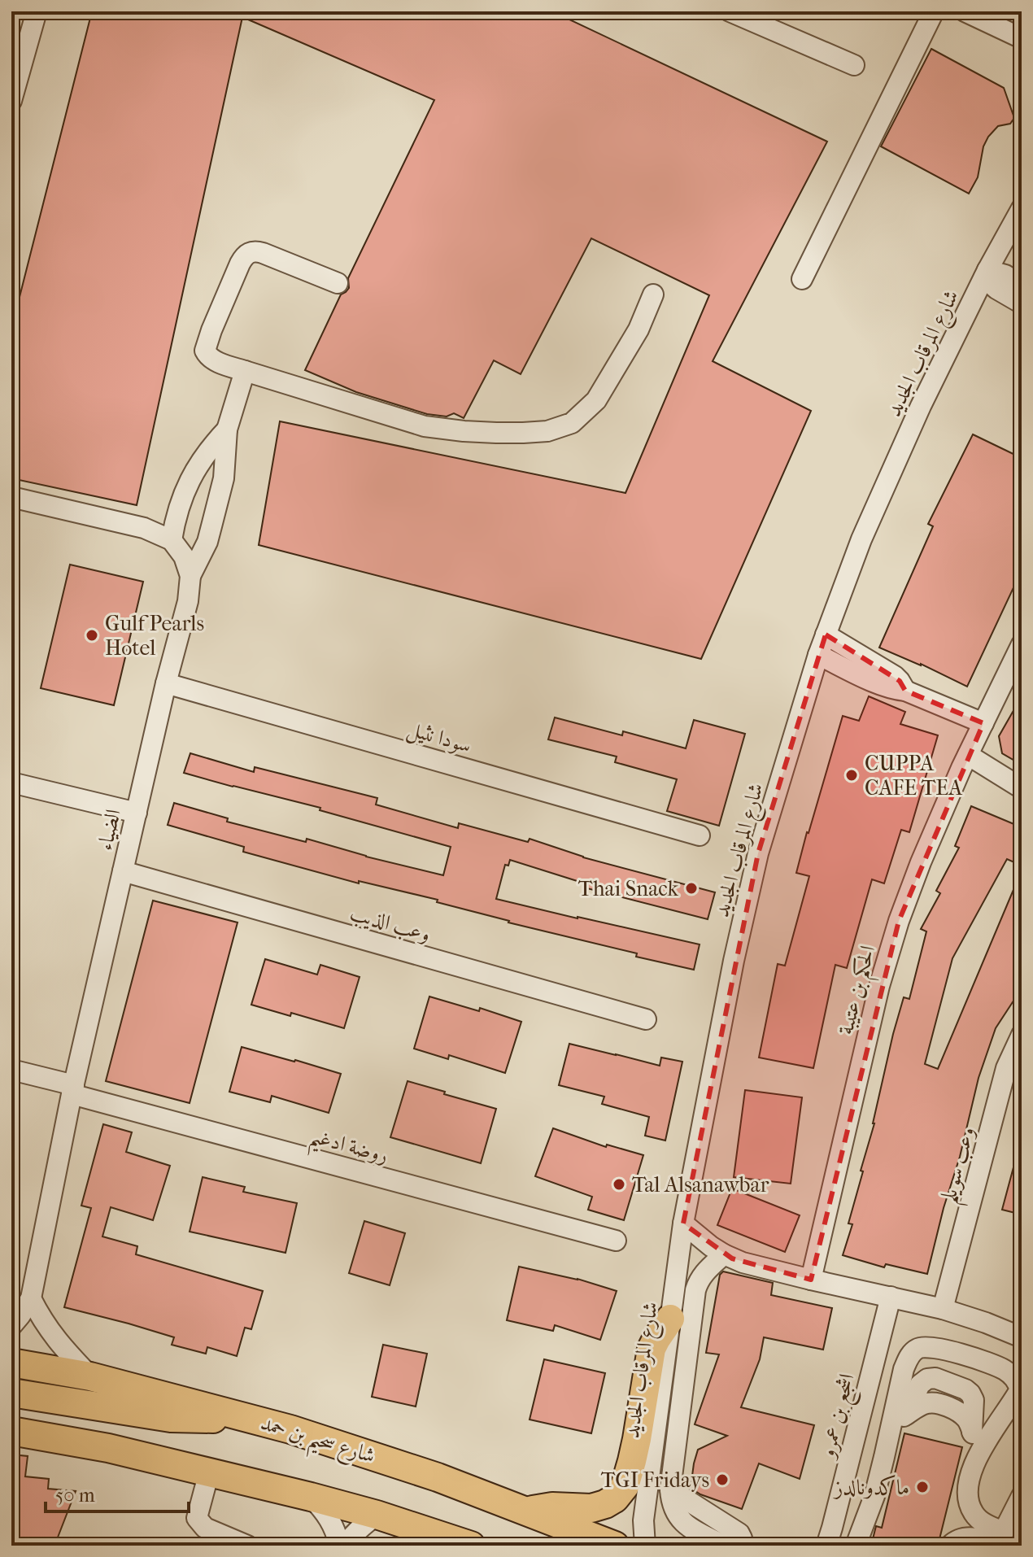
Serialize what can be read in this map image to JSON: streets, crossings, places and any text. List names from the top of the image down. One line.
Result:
{"streets":{"highway":["شارع سحيم بن حمد"],"street":["شارع المرقاب الجديد","سودا نثيل","الضياء","وعب الذيب","الحكم بن عتيبة","روضة ادغيم","وعب سويلم","اشجع بن عمرو"]},"crossings":[["سودا نثيل","الضياء"],["الضياء","وعب الذيب"],["الضياء","روضة ادغيم"]],"places":["Gulf Pearls Hotel","CUPPA CAFE TEA","Thai Snack","Tal Alsanawbar","TGI Fridays","ماكدونالدز"],"scale_bar":"50 m"}
